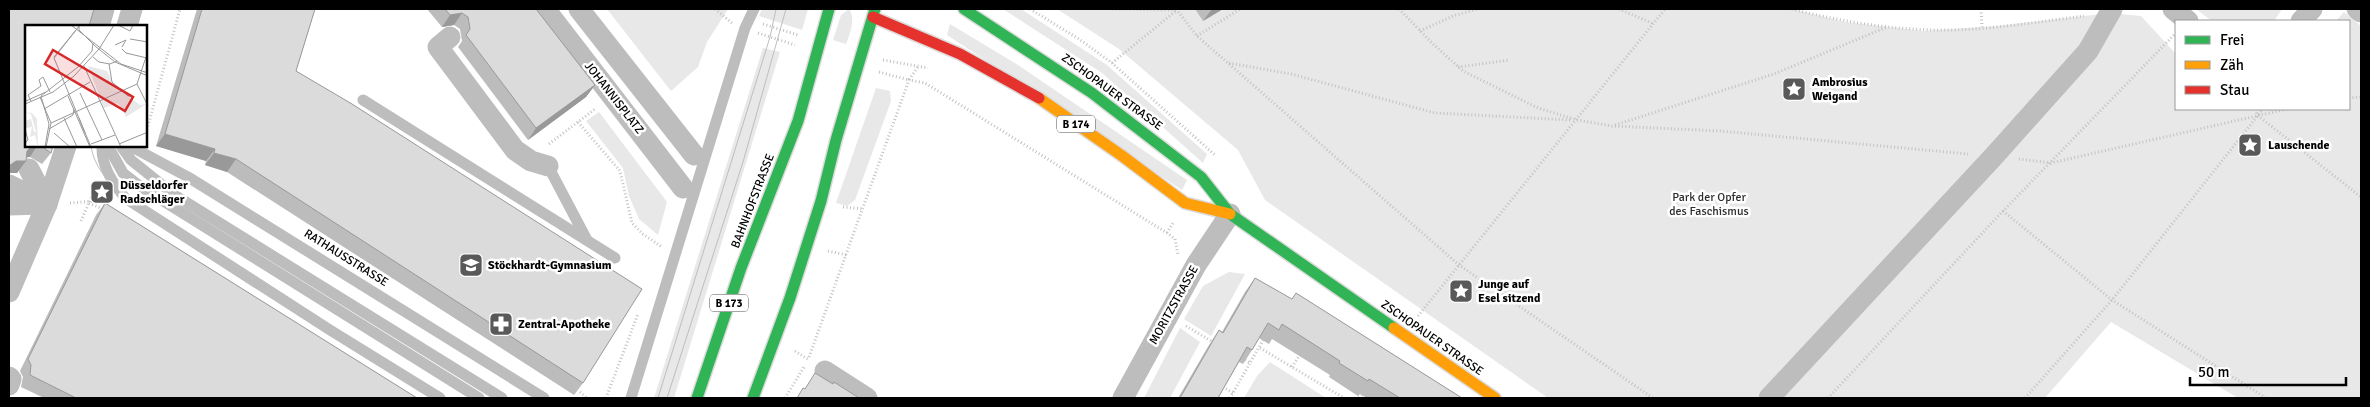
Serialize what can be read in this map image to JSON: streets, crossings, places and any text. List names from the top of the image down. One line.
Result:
{"streets":{"main road":["ZSCHOPAUER STRASSE","B 174","BAHNHOFSTRASSE","B 173"],"street":["JOHANNISPLATZ","MORITZSTRASSE"],"lane":["RATHAUSSTRASSE"]},"crossings":[["ZSCHOPAUER STRASSE","MORITZSTRASSE"]],"parks":["Park der Opfer des Faschismus"],"places":{"place":["Ambrosius Weigand","Lauschende","Düsseldorfer Radschläger","Junge auf Esel sitzend"],"school or university":["Stöckhardt-Gymnasium"],"pharmacy":["Zentral-Apotheke"]},"legend":["Frei","Zäh","Stau"],"scale_bar":"50 m"}
